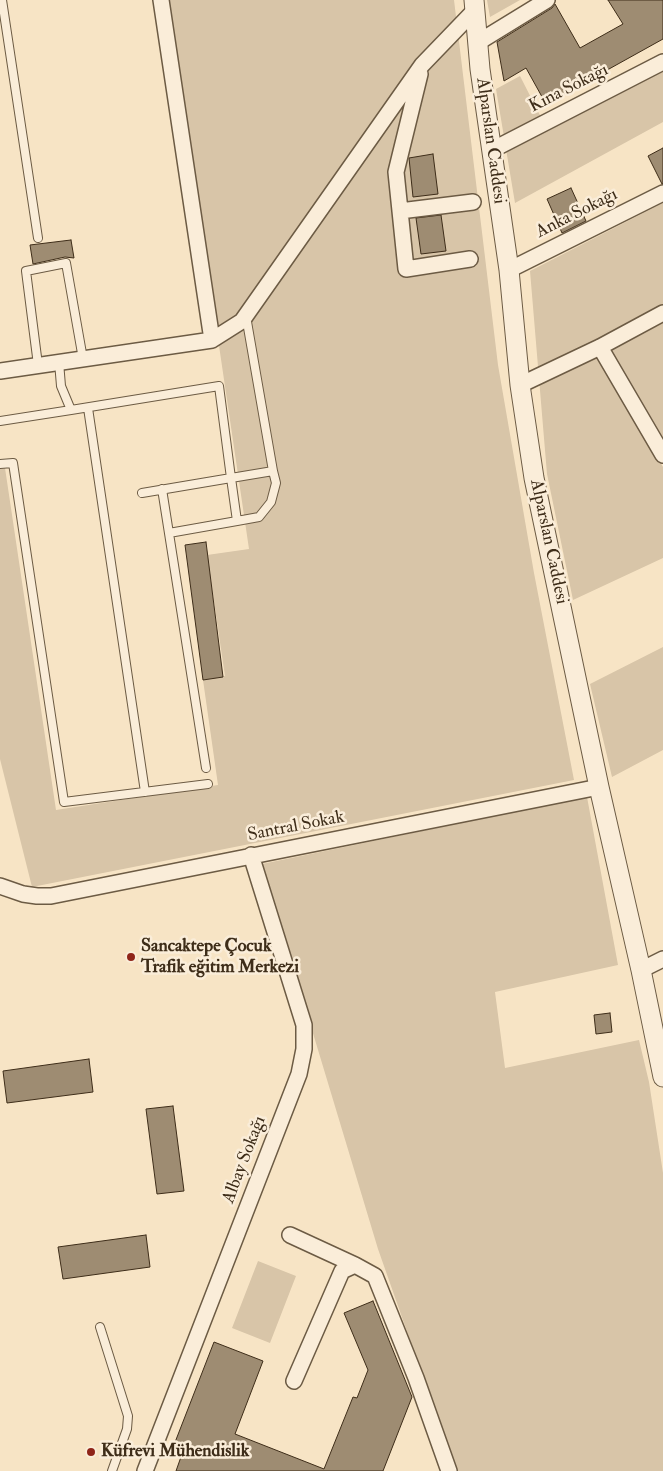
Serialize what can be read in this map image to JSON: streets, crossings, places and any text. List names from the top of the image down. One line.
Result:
{"streets":{"street":["Kına Sokağı","Alparslan Caddesi","Anka Sokağı","Santral Sokak","Albay Sokağı"]},"crossings":[["Kına Sokağı","Alparslan Caddesi"],["Alparslan Caddesi","Anka Sokağı"],["Alparslan Caddesi","Santral Sokak"],["Santral Sokak","Albay Sokağı"]],"places":["Sancaktepe Çocuk Trafik eğitim Merkezi","Küfrevi Mühendislik"]}
